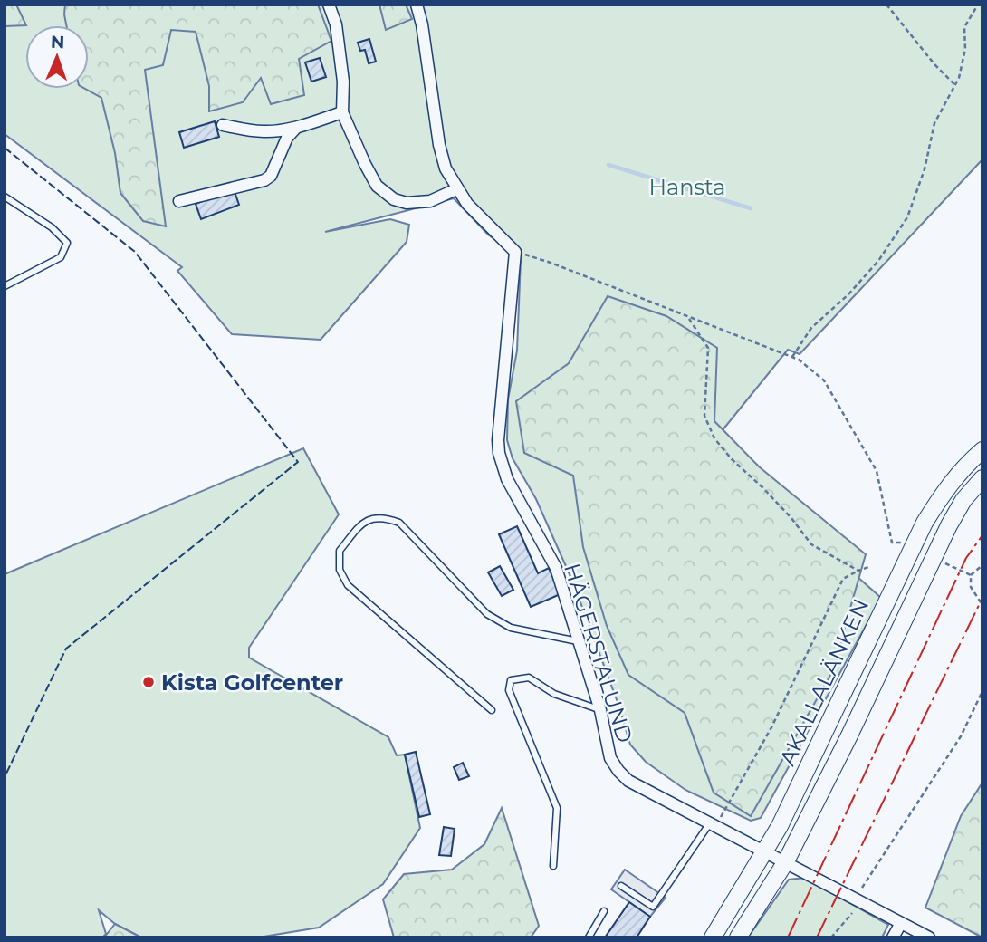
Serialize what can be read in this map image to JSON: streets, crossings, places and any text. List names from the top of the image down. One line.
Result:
{"streets":{"main road":["AKALLALÄNKEN"],"street":["HÄGERSTALUND"]},"crossings":[["HÄGERSTALUND","AKALLALÄNKEN"]],"parks":["Hansta"],"places":["Kista Golfcenter"],"north":"top"}
